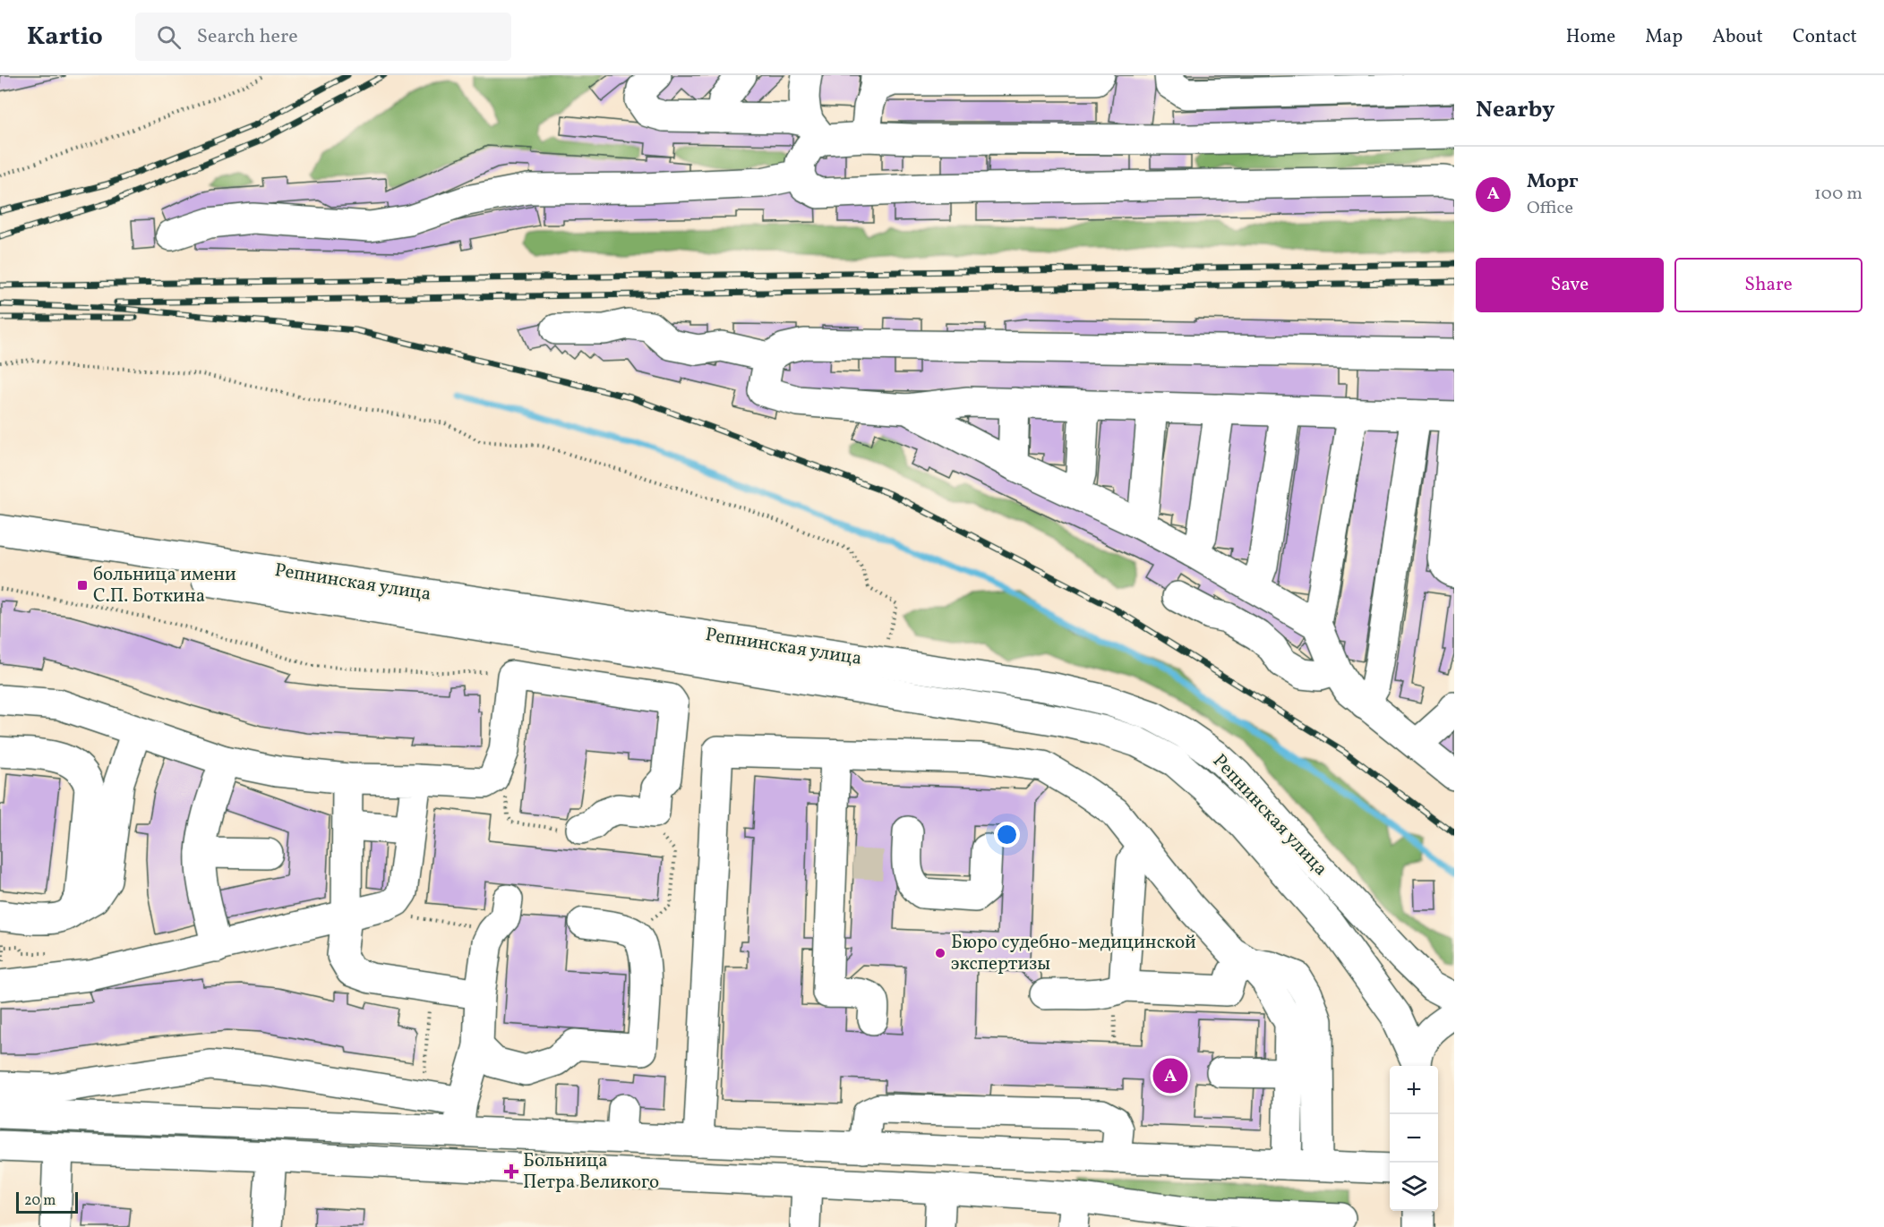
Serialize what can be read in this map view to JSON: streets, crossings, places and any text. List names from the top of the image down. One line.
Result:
{"streets":{"street":["Репнинская улица"]},"places":{"transit":["больница имени С.П. Боткина"],"other":["Бюро судебно-медицинской экспертизы"],"health":["Больница Петра Великого"]},"scale_bar":"20 m","page":{"header":"Kartio","search":"Search here","nav":["Home","Map","About","Contact"],"heading":"Nearby","list":[{"mark":"A","name":"Морг","note":"Office","value":"100 m"}],"buttons":["Save","Share"],"pins":"A","map_buttons":["+","−"],"scale":"20 m"}}
